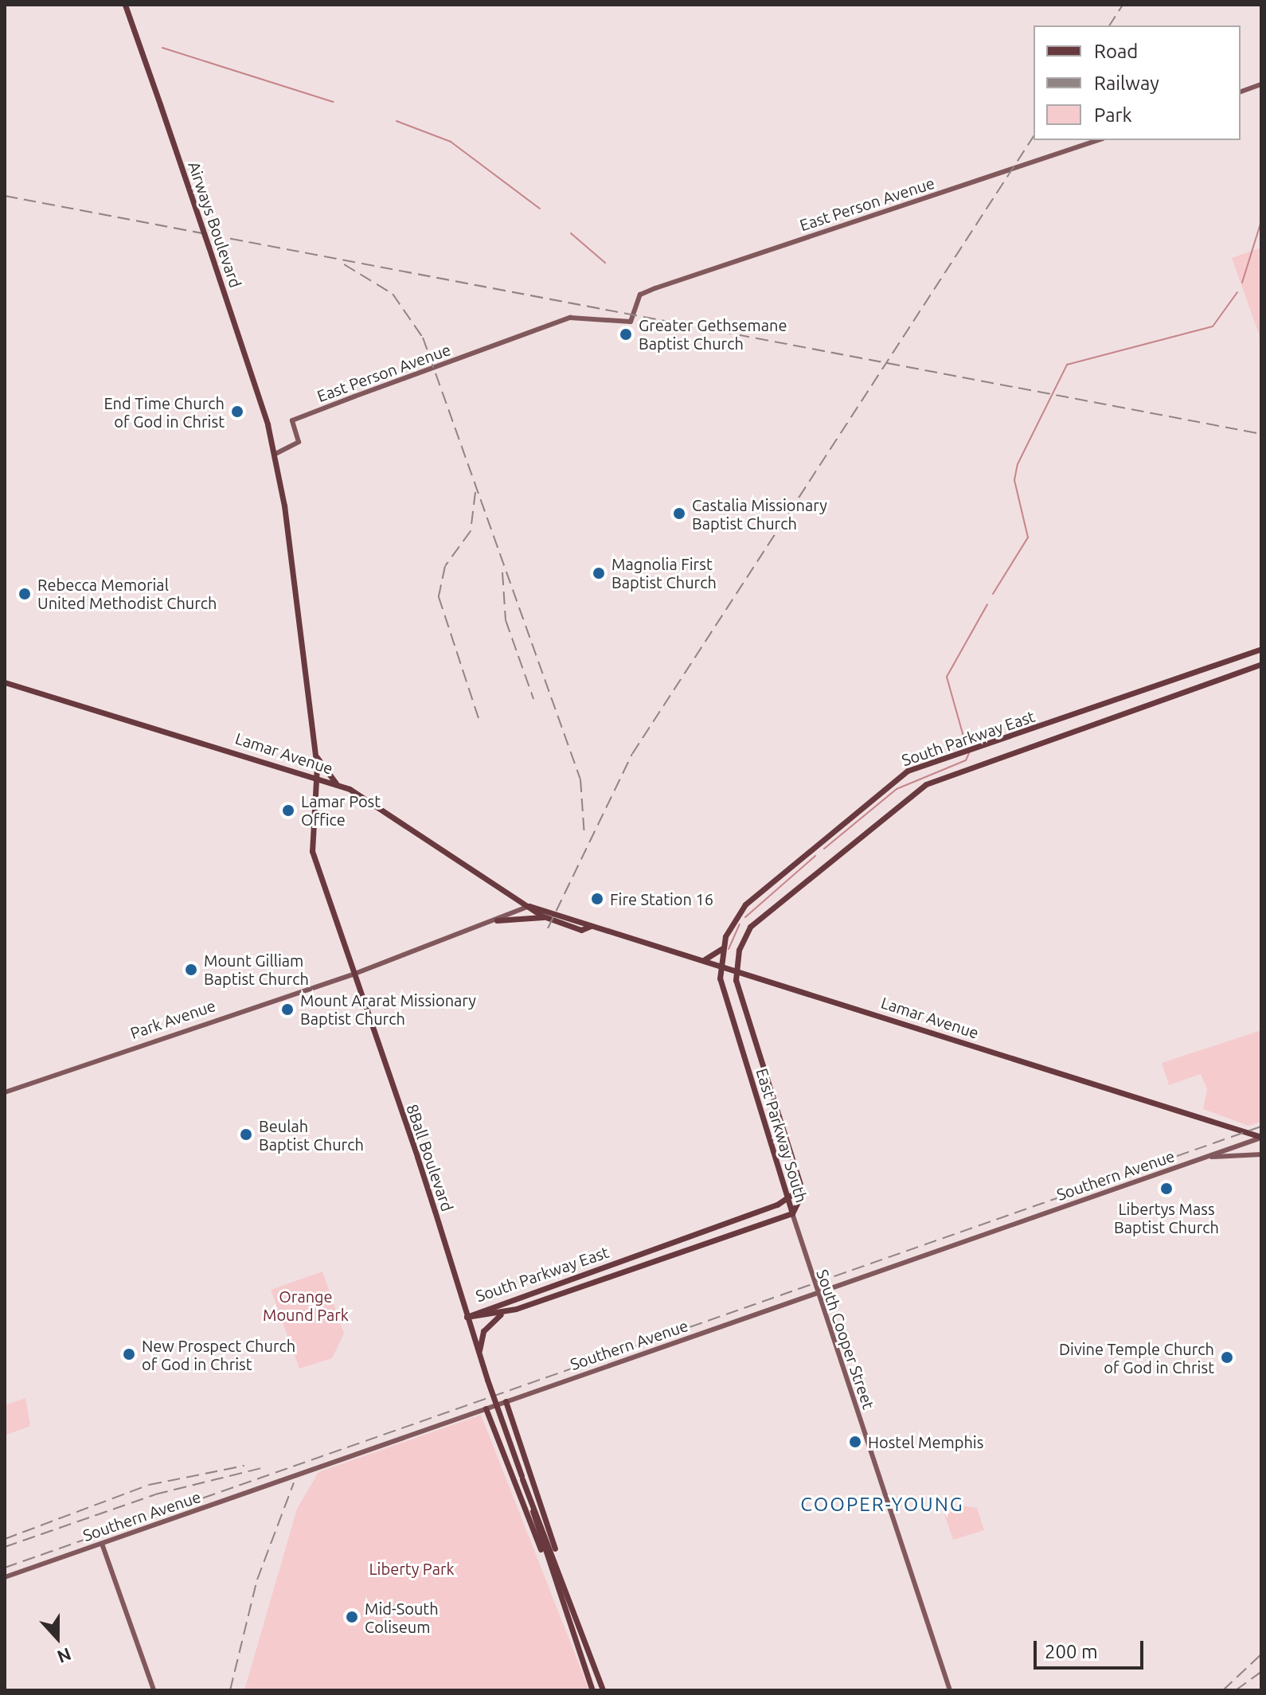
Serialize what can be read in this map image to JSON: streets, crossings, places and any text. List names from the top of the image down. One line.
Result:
{"streets":{"main road":["East Person Avenue","Airways Boulevard","South Parkway East","Lamar Avenue","Park Avenue","East Parkway South","8Ball Boulevard","Southern Avenue","South Cooper Street"]},"crossings":[["East Person Avenue","Airways Boulevard"],["Airways Boulevard","Lamar Avenue"],["South Parkway East","Lamar Avenue"],["South Parkway East","East Parkway South"],["South Parkway East","8Ball Boulevard"],["South Parkway East","South Cooper Street"],["Lamar Avenue","Park Avenue"],["Lamar Avenue","East Parkway South"],["Lamar Avenue","Southern Avenue"],["Park Avenue","8Ball Boulevard"],["East Parkway South","South Cooper Street"],["Southern Avenue","South Cooper Street"]],"districts":["COOPER-YOUNG"],"parks":["Orange Mound Park","Liberty Park"],"places":["Greater Gethsemane Baptist Church","End Time Church of God in Christ","Castalia Missionary Baptist Church","Magnolia First Baptist Church","Rebecca Memorial United Methodist Church","Lamar Post Office","Fire Station 16","Mount Gilliam Baptist Church","Mount Ararat Missionary Baptist Church","Beulah Baptist Church","Libertys Mass Baptist Church","New Prospect Church of God in Christ","Divine Temple Church of God in Christ","Hostel Memphis","Mid-South Coliseum"],"legend":["Road","Railway","Park"],"scale_bar":"200 m","north":"bottom"}
